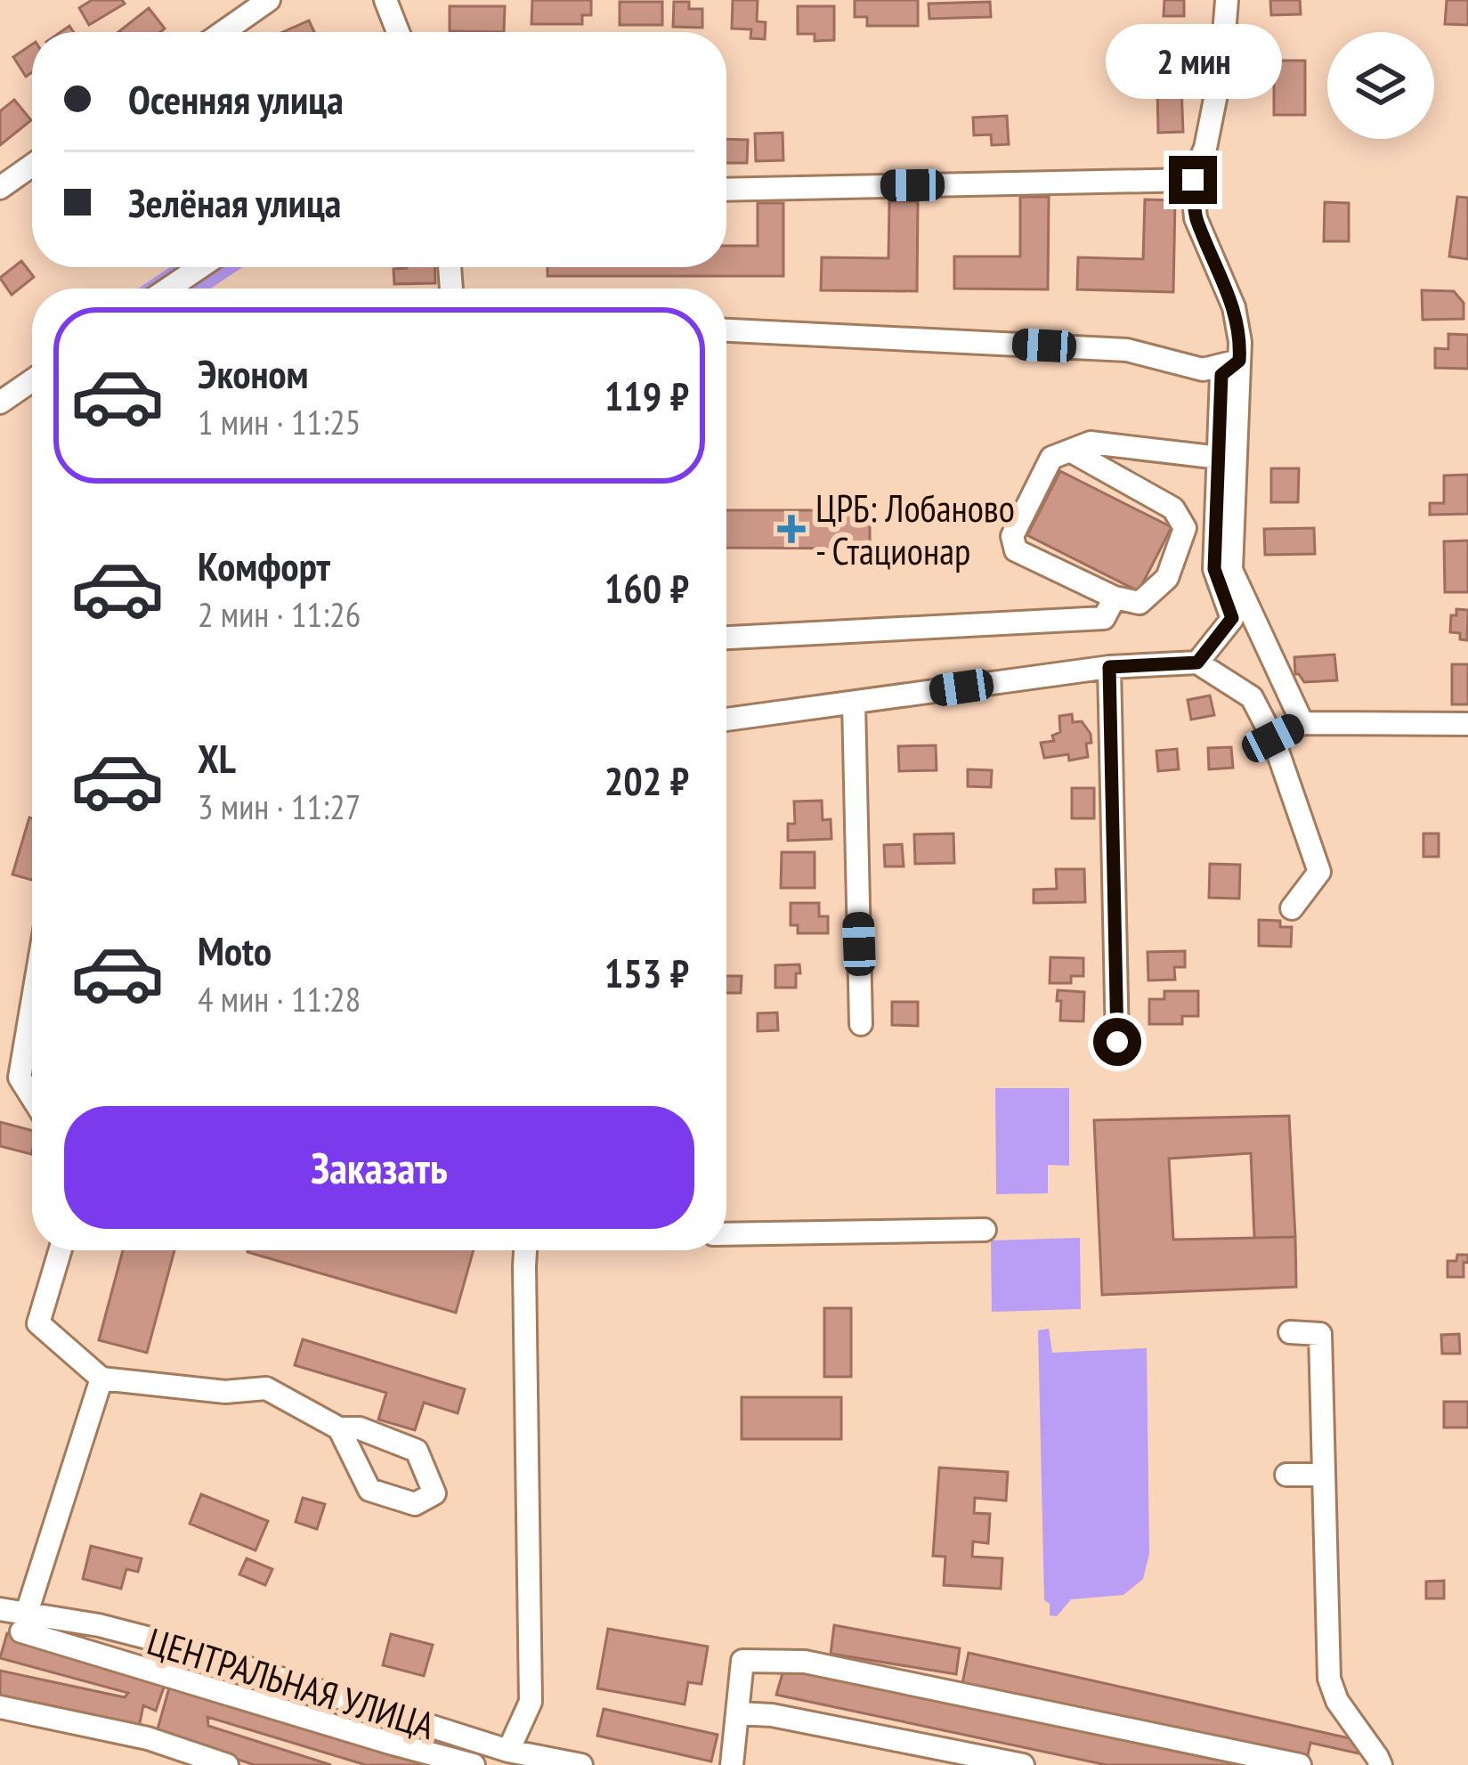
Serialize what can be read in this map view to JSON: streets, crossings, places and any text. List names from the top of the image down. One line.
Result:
{"streets":{"street":["ЦЕНТРАЛЬНАЯ УЛИЦА"]},"places":{"health":["ЦРБ: Лобаново - Стационар"]},"page":{"bubble":"2 мин","banner":["Осенняя улица","Зелёная улица"],"list":[{"name":"Эконом","note":"1 мин · 11:25","value":"119 ₽"},{"name":"Комфорт","note":"2 мин · 11:26","value":"160 ₽"},{"name":"XL","note":"3 мин · 11:27","value":"202 ₽"},{"name":"Moto","note":"4 мин · 11:28","value":"153 ₽"}],"buttons":"Заказать"}}
